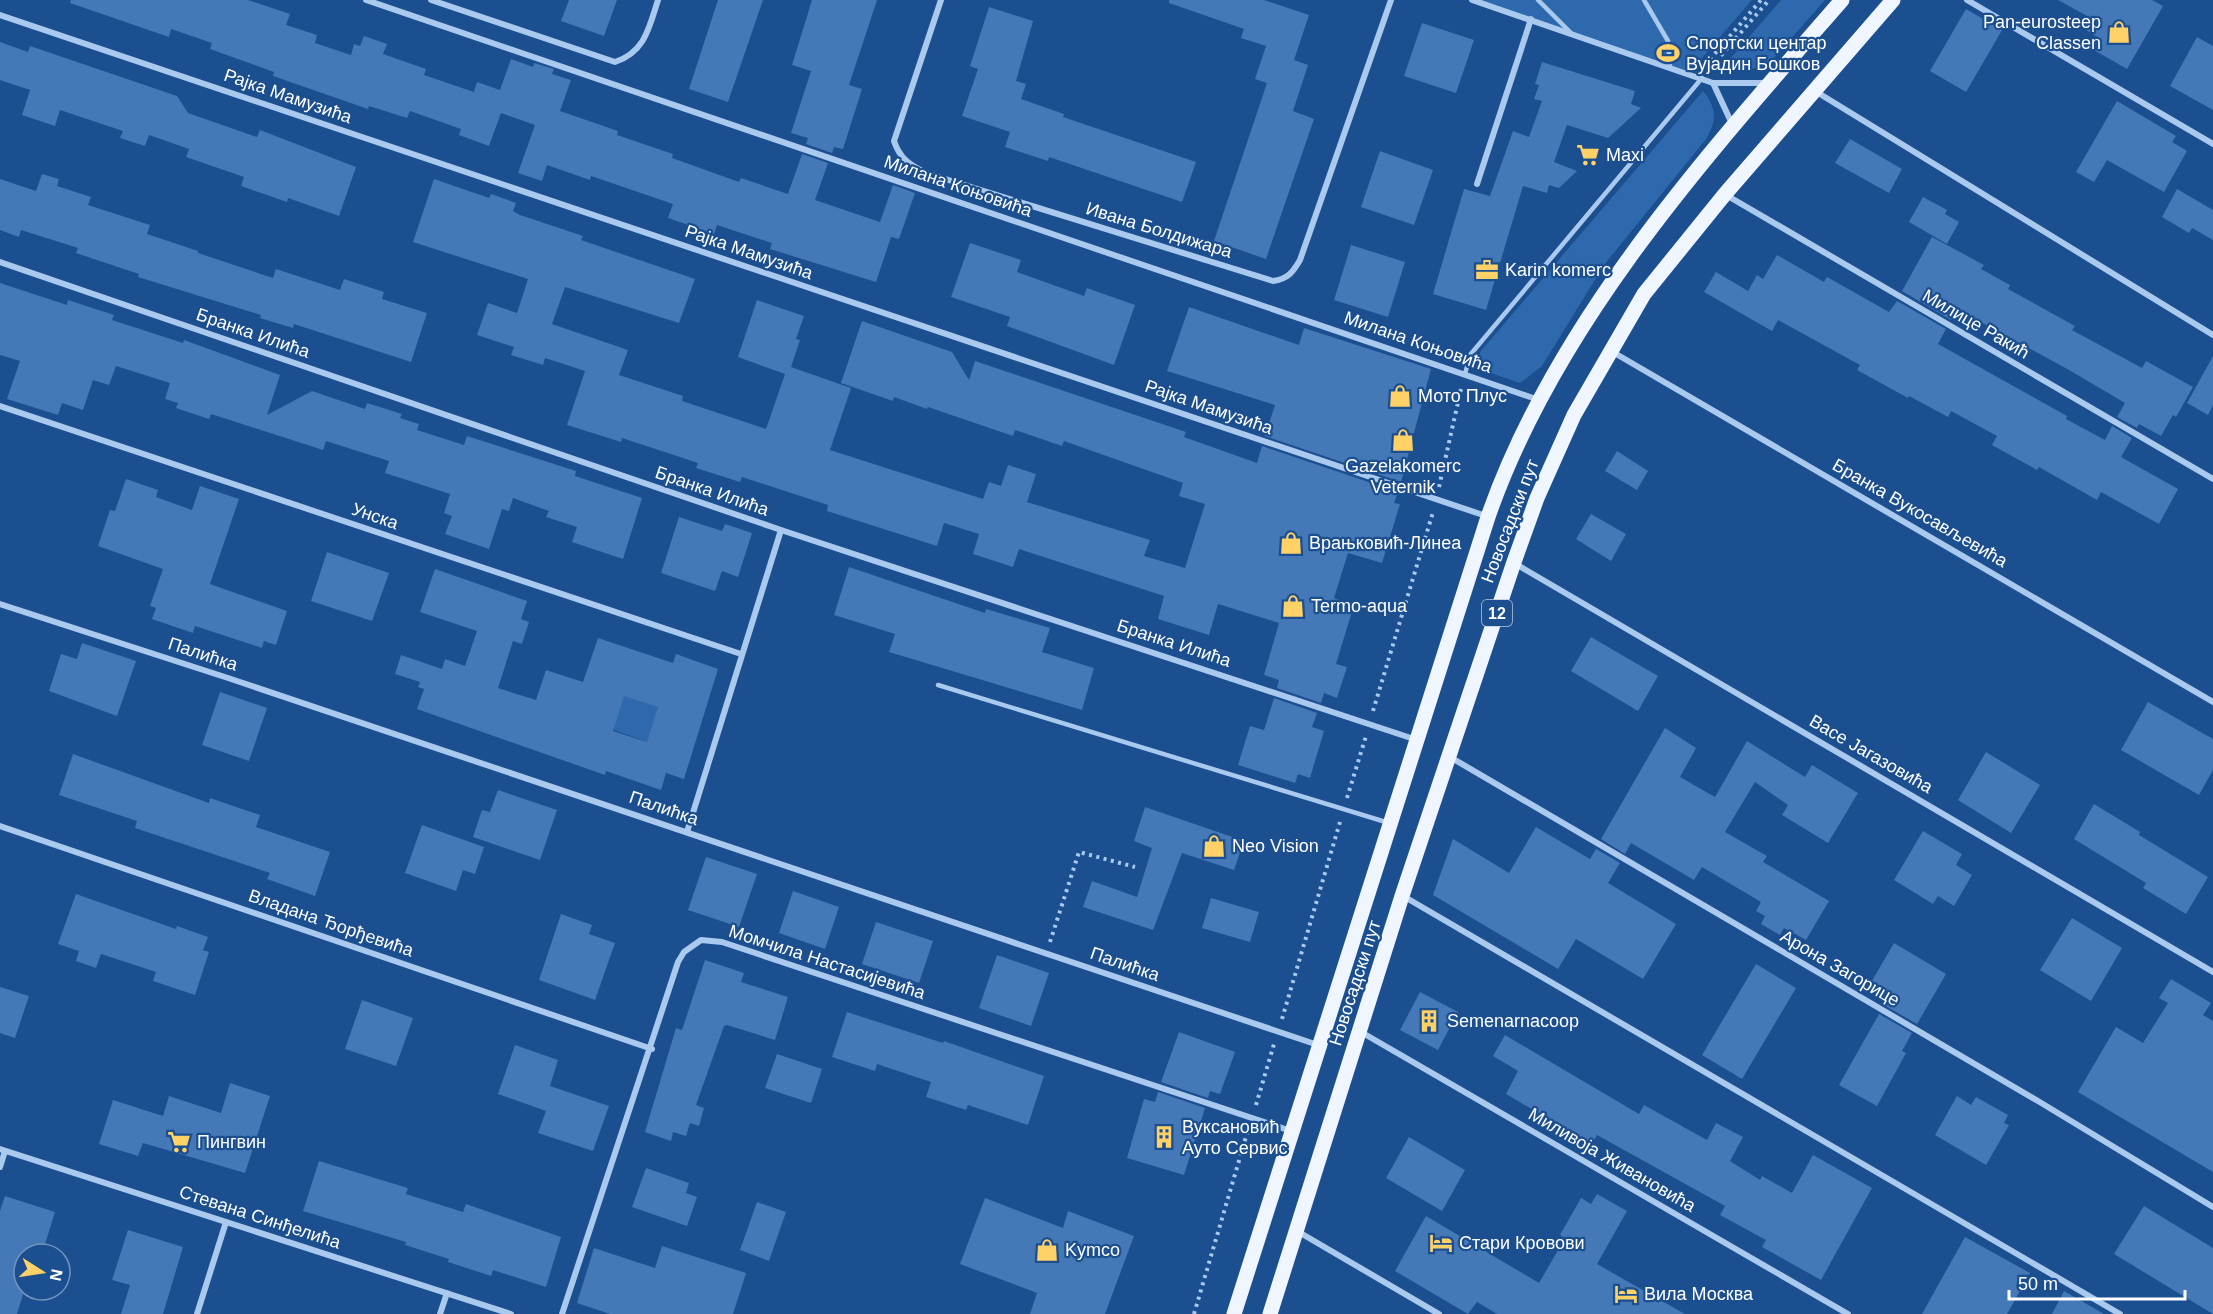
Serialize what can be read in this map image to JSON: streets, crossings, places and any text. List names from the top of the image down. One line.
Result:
{"streets":{"main road":["Новосадски пут","12"],"street":["Рајка Мамузића","Милана Коњовића","Ивана Болдижара","Милице Ракић","Бранка Илића","Бранка Вукосављевића","Унска","Палићка","Васе Јагазовића","Владана Ђорђевића","Момчила Настасијевића","Арона Загорице","Миливоја Живановића","Стевана Синђелића"]},"crossings":[["Рајка Мамузића","Новосадски пут"],["Милана Коњовића","Новосадски пут"],["Милице Ракић","Новосадски пут"],["Бранка Илића","Новосадски пут"],["Бранка Вукосављевића","Новосадски пут"],["Новосадски пут","Палићка"],["Новосадски пут","Васе Јагазовића"],["Новосадски пут","Момчила Настасијевића"],["Новосадски пут","Арона Загорице"],["Новосадски пут","Миливоја Живановића"],["Владана Ђорђевића","Момчила Настасијевића"]],"places":{"shop":["Pan-eurosteep Classen","Мото Плус","Gazelakomerc Veternik","Врањковић-Линеа","Termo-aqua","Neo Vision","Kymco"],"sports":["Спортски центар Вујадин Бошков"],"supermarket":["Maxi","Пингвин"],"office":["Karin komerc"],"building":["Semenarnacoop","Вуксановић Ауто Сервис"],"hotel":["Стари Кровови","Вила Москва"]},"scale_bar":"50 m","north":"right"}
